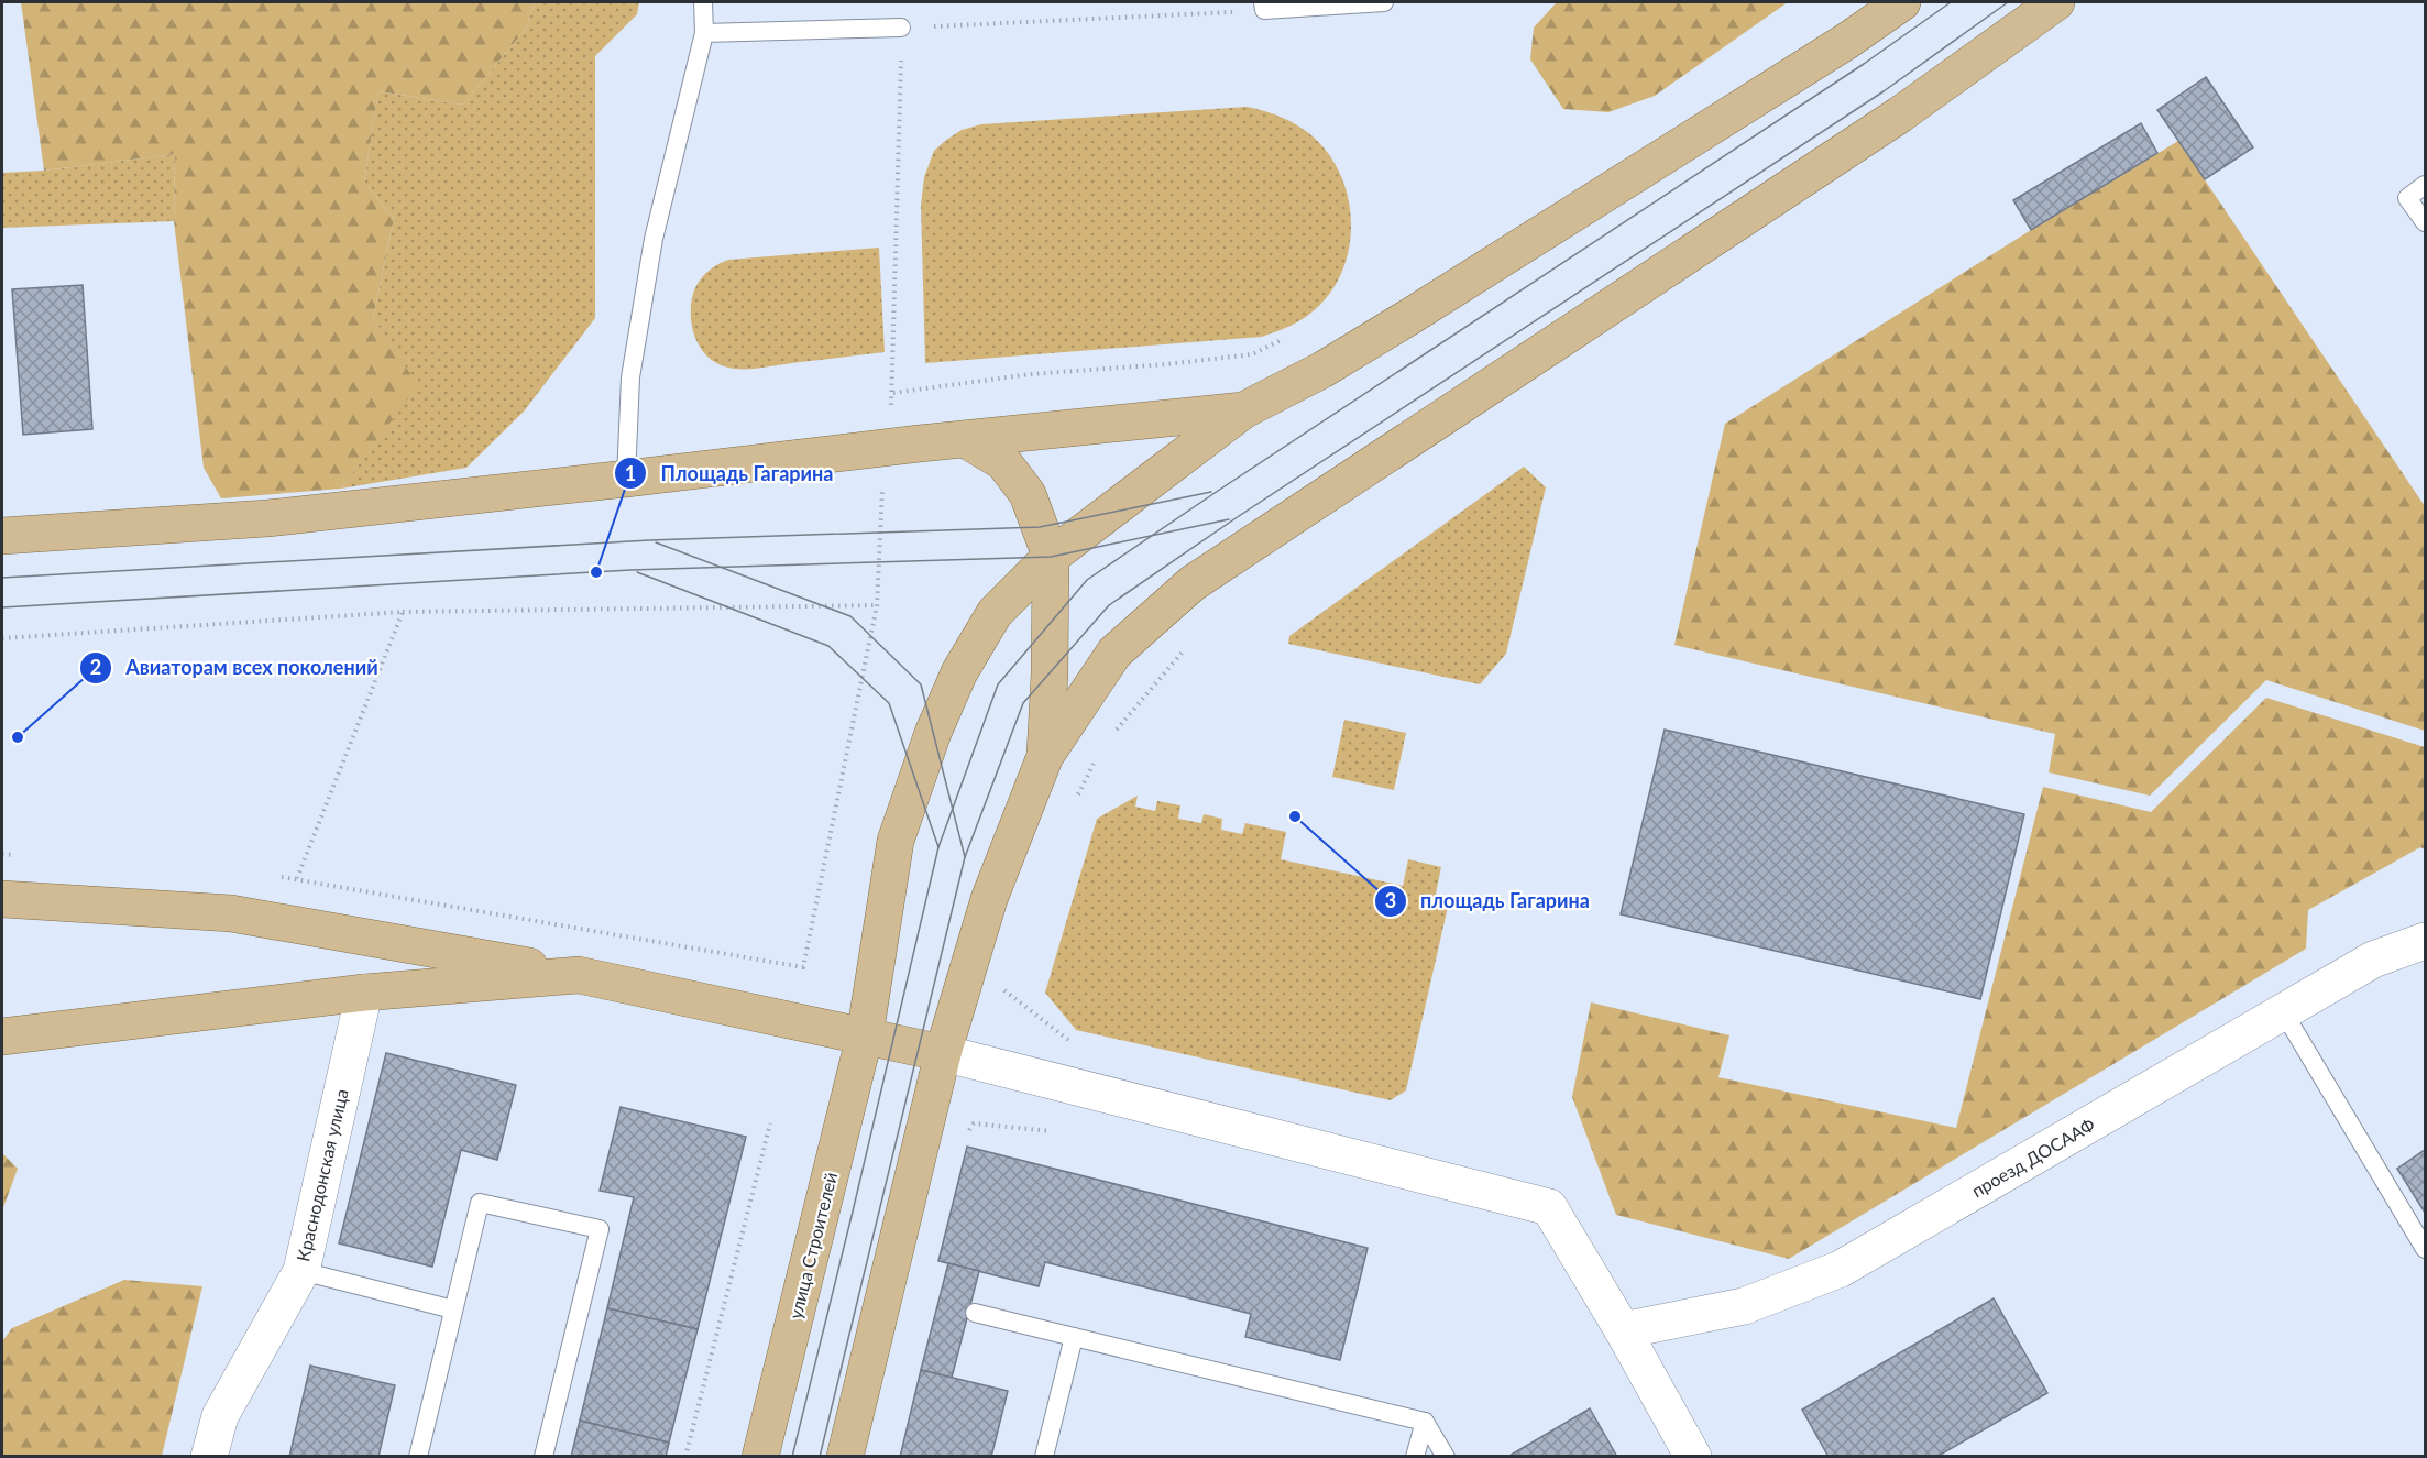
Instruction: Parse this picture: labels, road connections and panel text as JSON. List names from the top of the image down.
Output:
{
  "streets": {
    "main road": ["улица Строителей"],
    "street": ["проезд ДОСААФ", "Краснодонская улица"]
  },
  "places": ["Площадь Гагарина", "Авиаторам всех поколений", "площадь Гагарина"]
}
